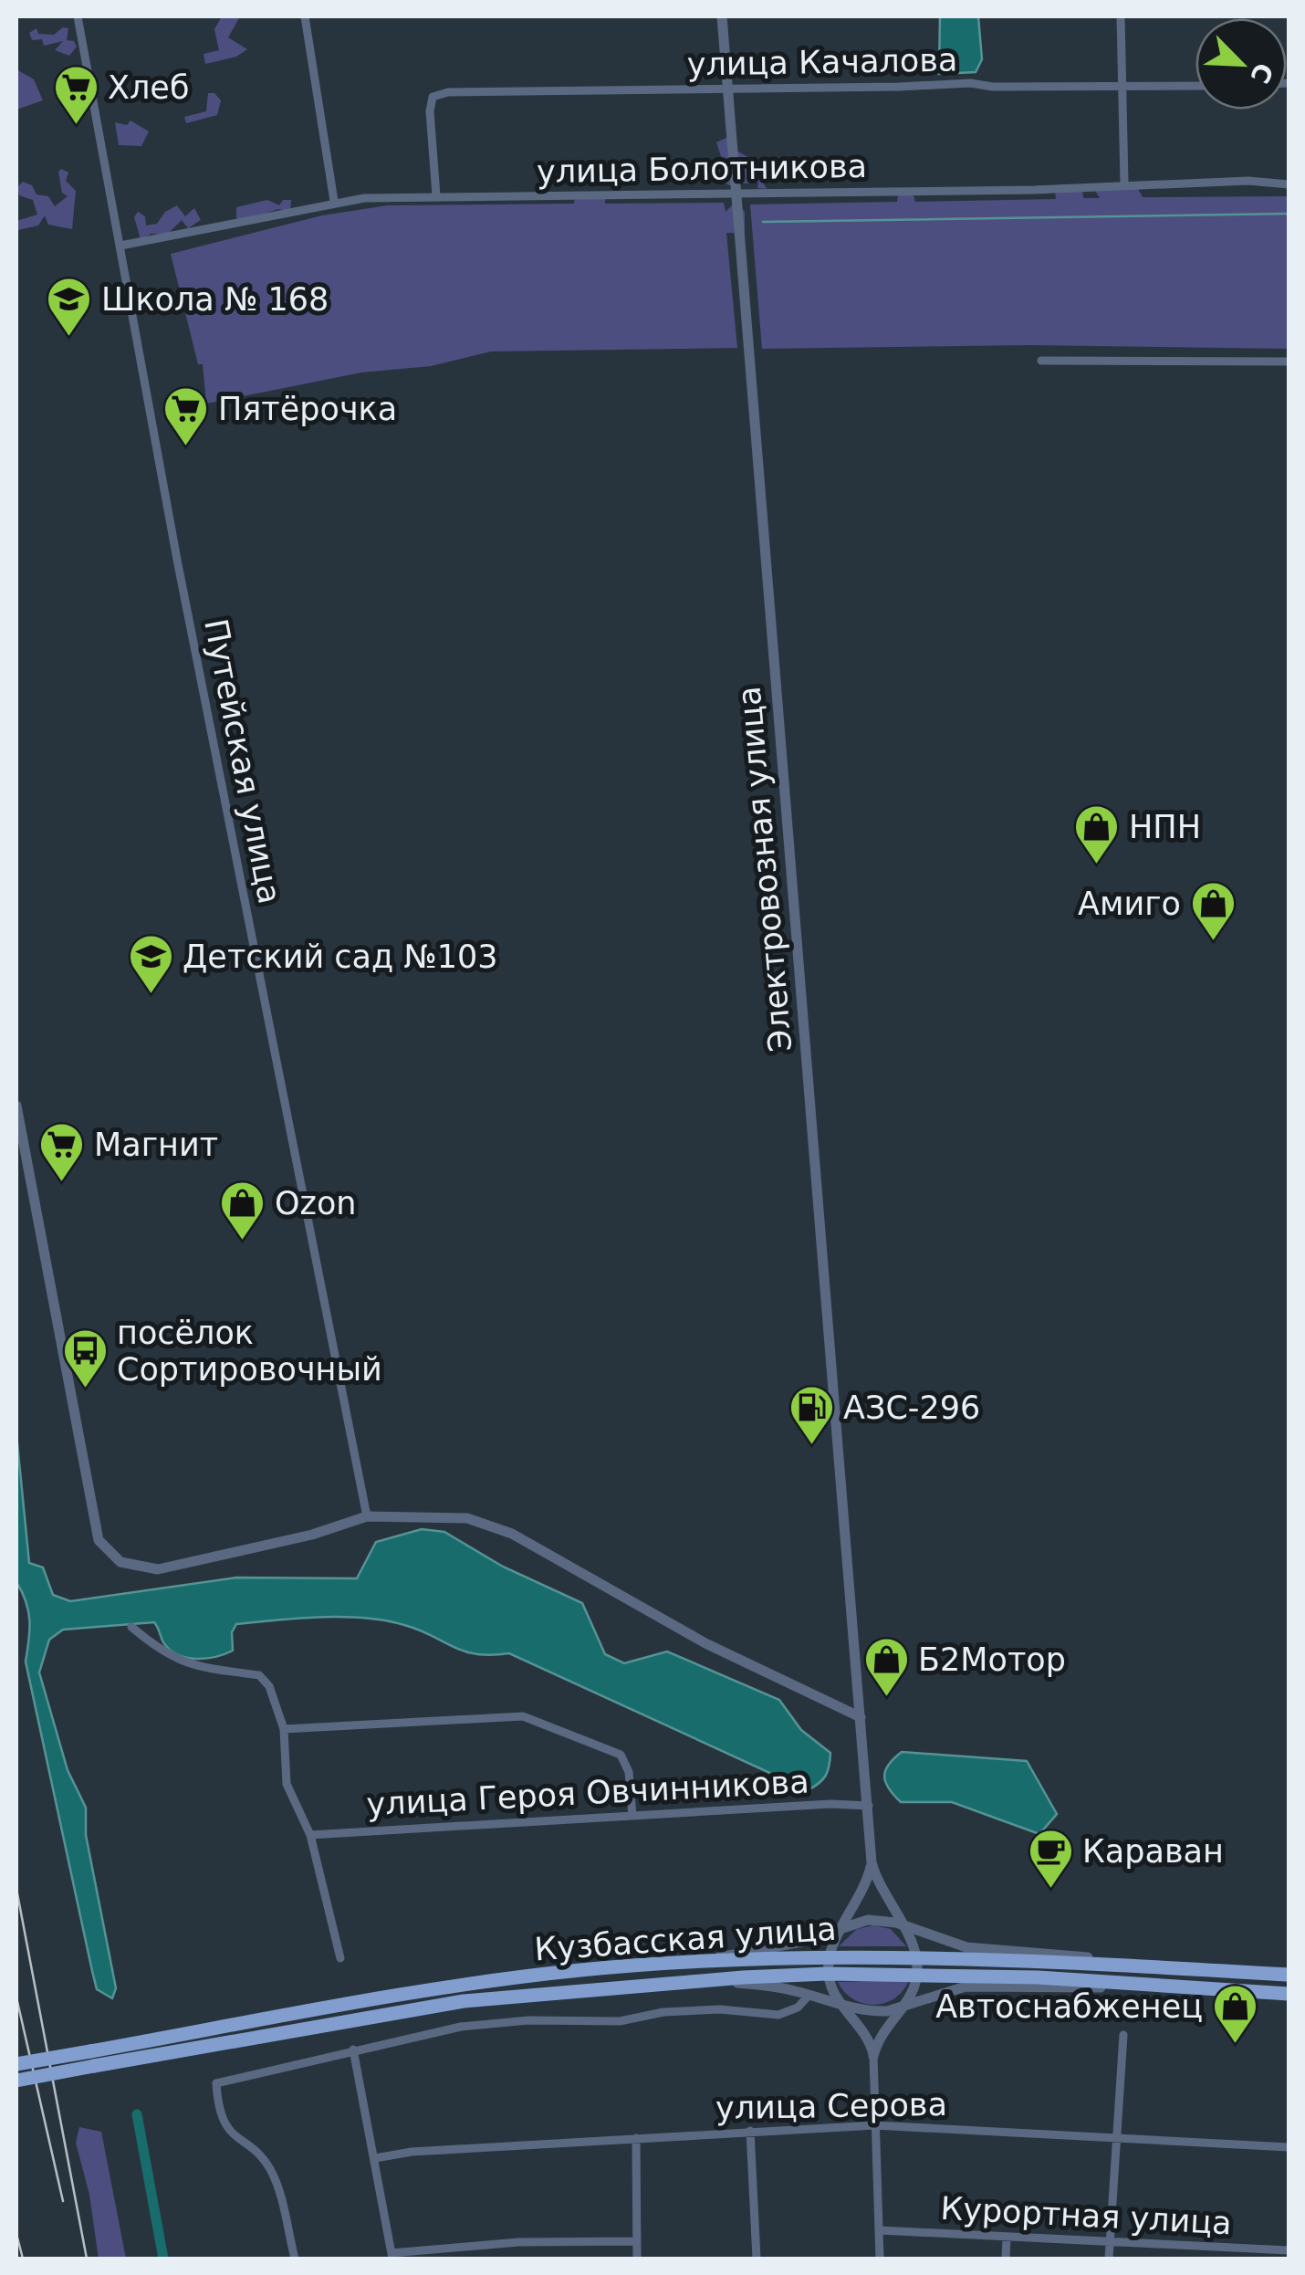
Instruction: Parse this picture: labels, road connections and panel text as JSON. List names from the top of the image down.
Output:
{
  "streets": {
    "main road": ["Кузбасская улица"],
    "street": [
      "улица Качалова",
      "улица Болотникова",
      "Путейская улица",
      "Электровозная улица",
      "улица Героя Овчинникова",
      "улица Серова",
      "Курортная улица"
    ]
  },
  "crossings": [
    ["улица Качалова", "улица Болотникова"],
    ["улица Качалова", "Электровозная улица"],
    ["улица Болотникова", "Путейская улица"],
    ["улица Болотникова", "Электровозная улица"],
    ["Электровозная улица", "улица Героя Овчинникова"]
  ],
  "places": {
    "supermarket": ["Хлеб", "Пятёрочка", "Магнит"],
    "school or university": ["Школа № 168", "Детский сад №103"],
    "shop": [
      "НПН",
      "Амиго",
      "Ozon",
      "Б2Мотор",
      "Автоснабженец"
    ],
    "bus stop": ["посёлок Сортировочный"],
    "fuel station": ["АЗС-296"],
    "cafe": ["Караван"]
  },
  "north": "bottom right"
}
